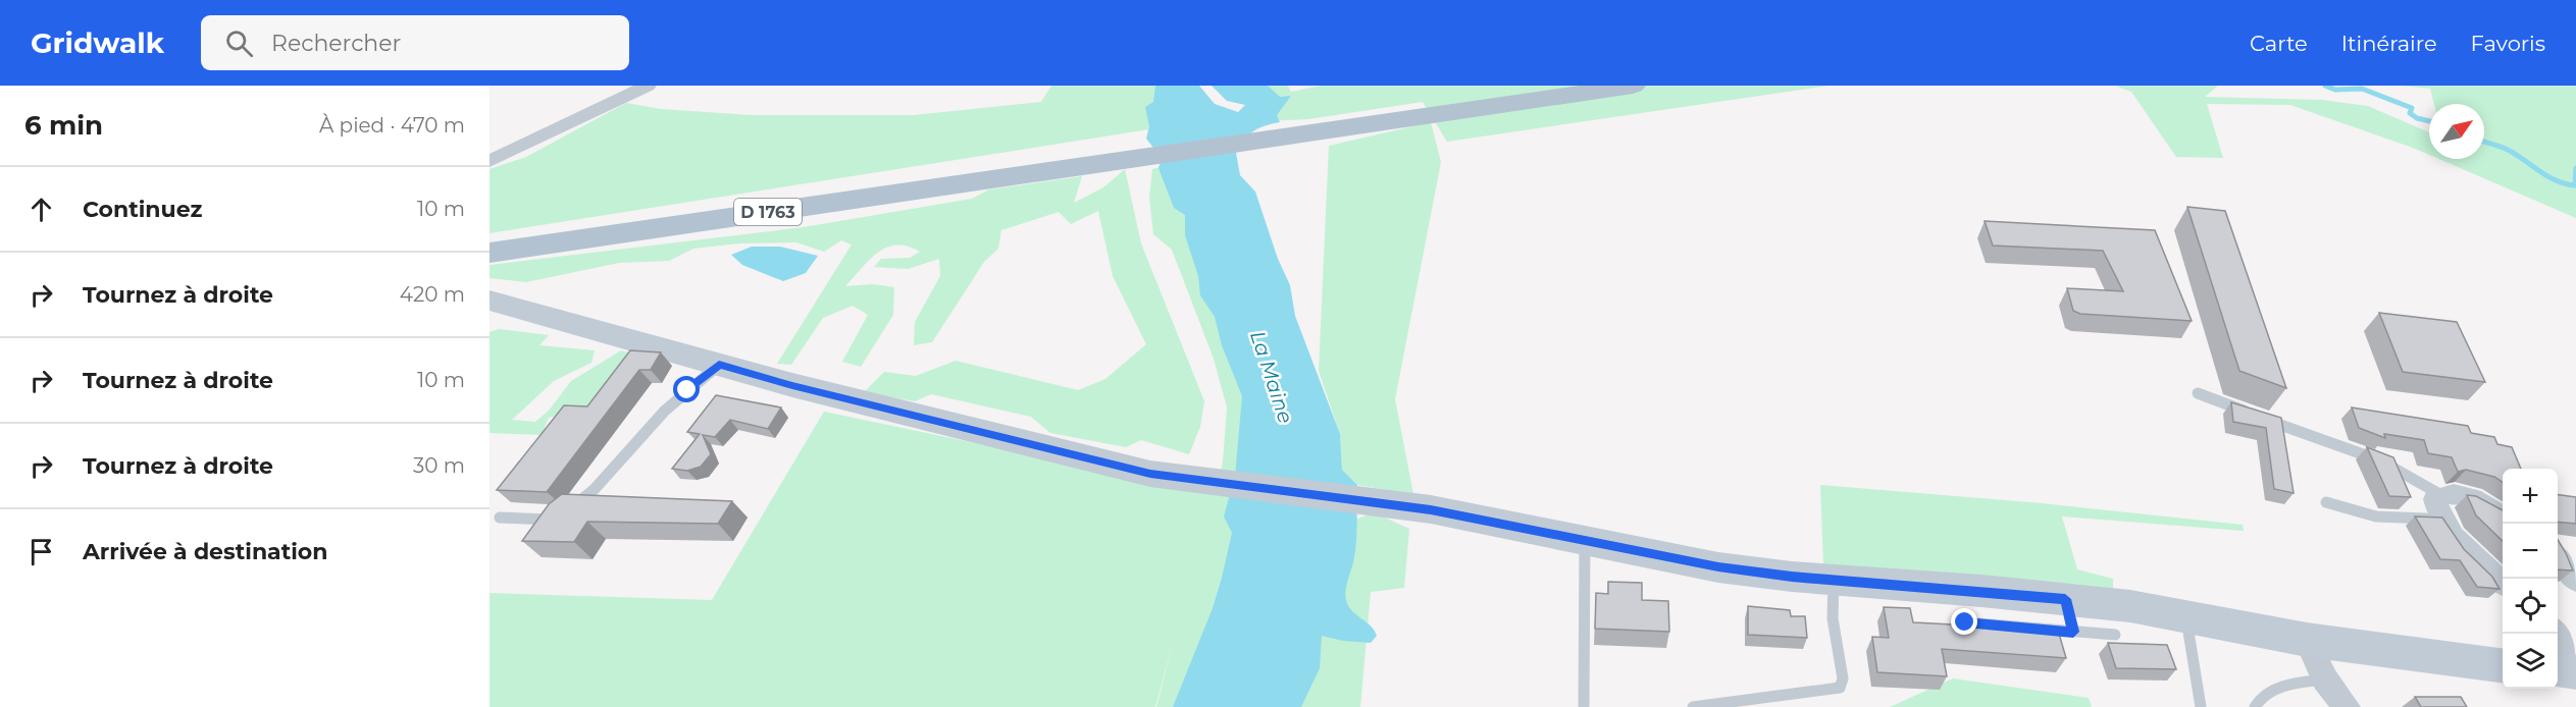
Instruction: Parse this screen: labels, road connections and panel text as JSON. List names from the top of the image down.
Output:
{
  "streets": {
    "main road": ["D 1763"]
  },
  "water": ["La Maine"],
  "north": "top right",
  "page": {
    "header": "Gridwalk",
    "search": "Rechercher",
    "nav": ["Carte", "Itinéraire", "Favoris"],
    "heading": ["6 min", "À pied · 470 m"],
    "list": [
      ["Continuez", "10 m"],
      ["Tournez à droite", "420 m"],
      ["Tournez à droite", "10 m"],
      ["Tournez à droite", "30 m"],
      "Arrivée à destination"
    ],
    "map_buttons": ["+", "−"]
  }
}
